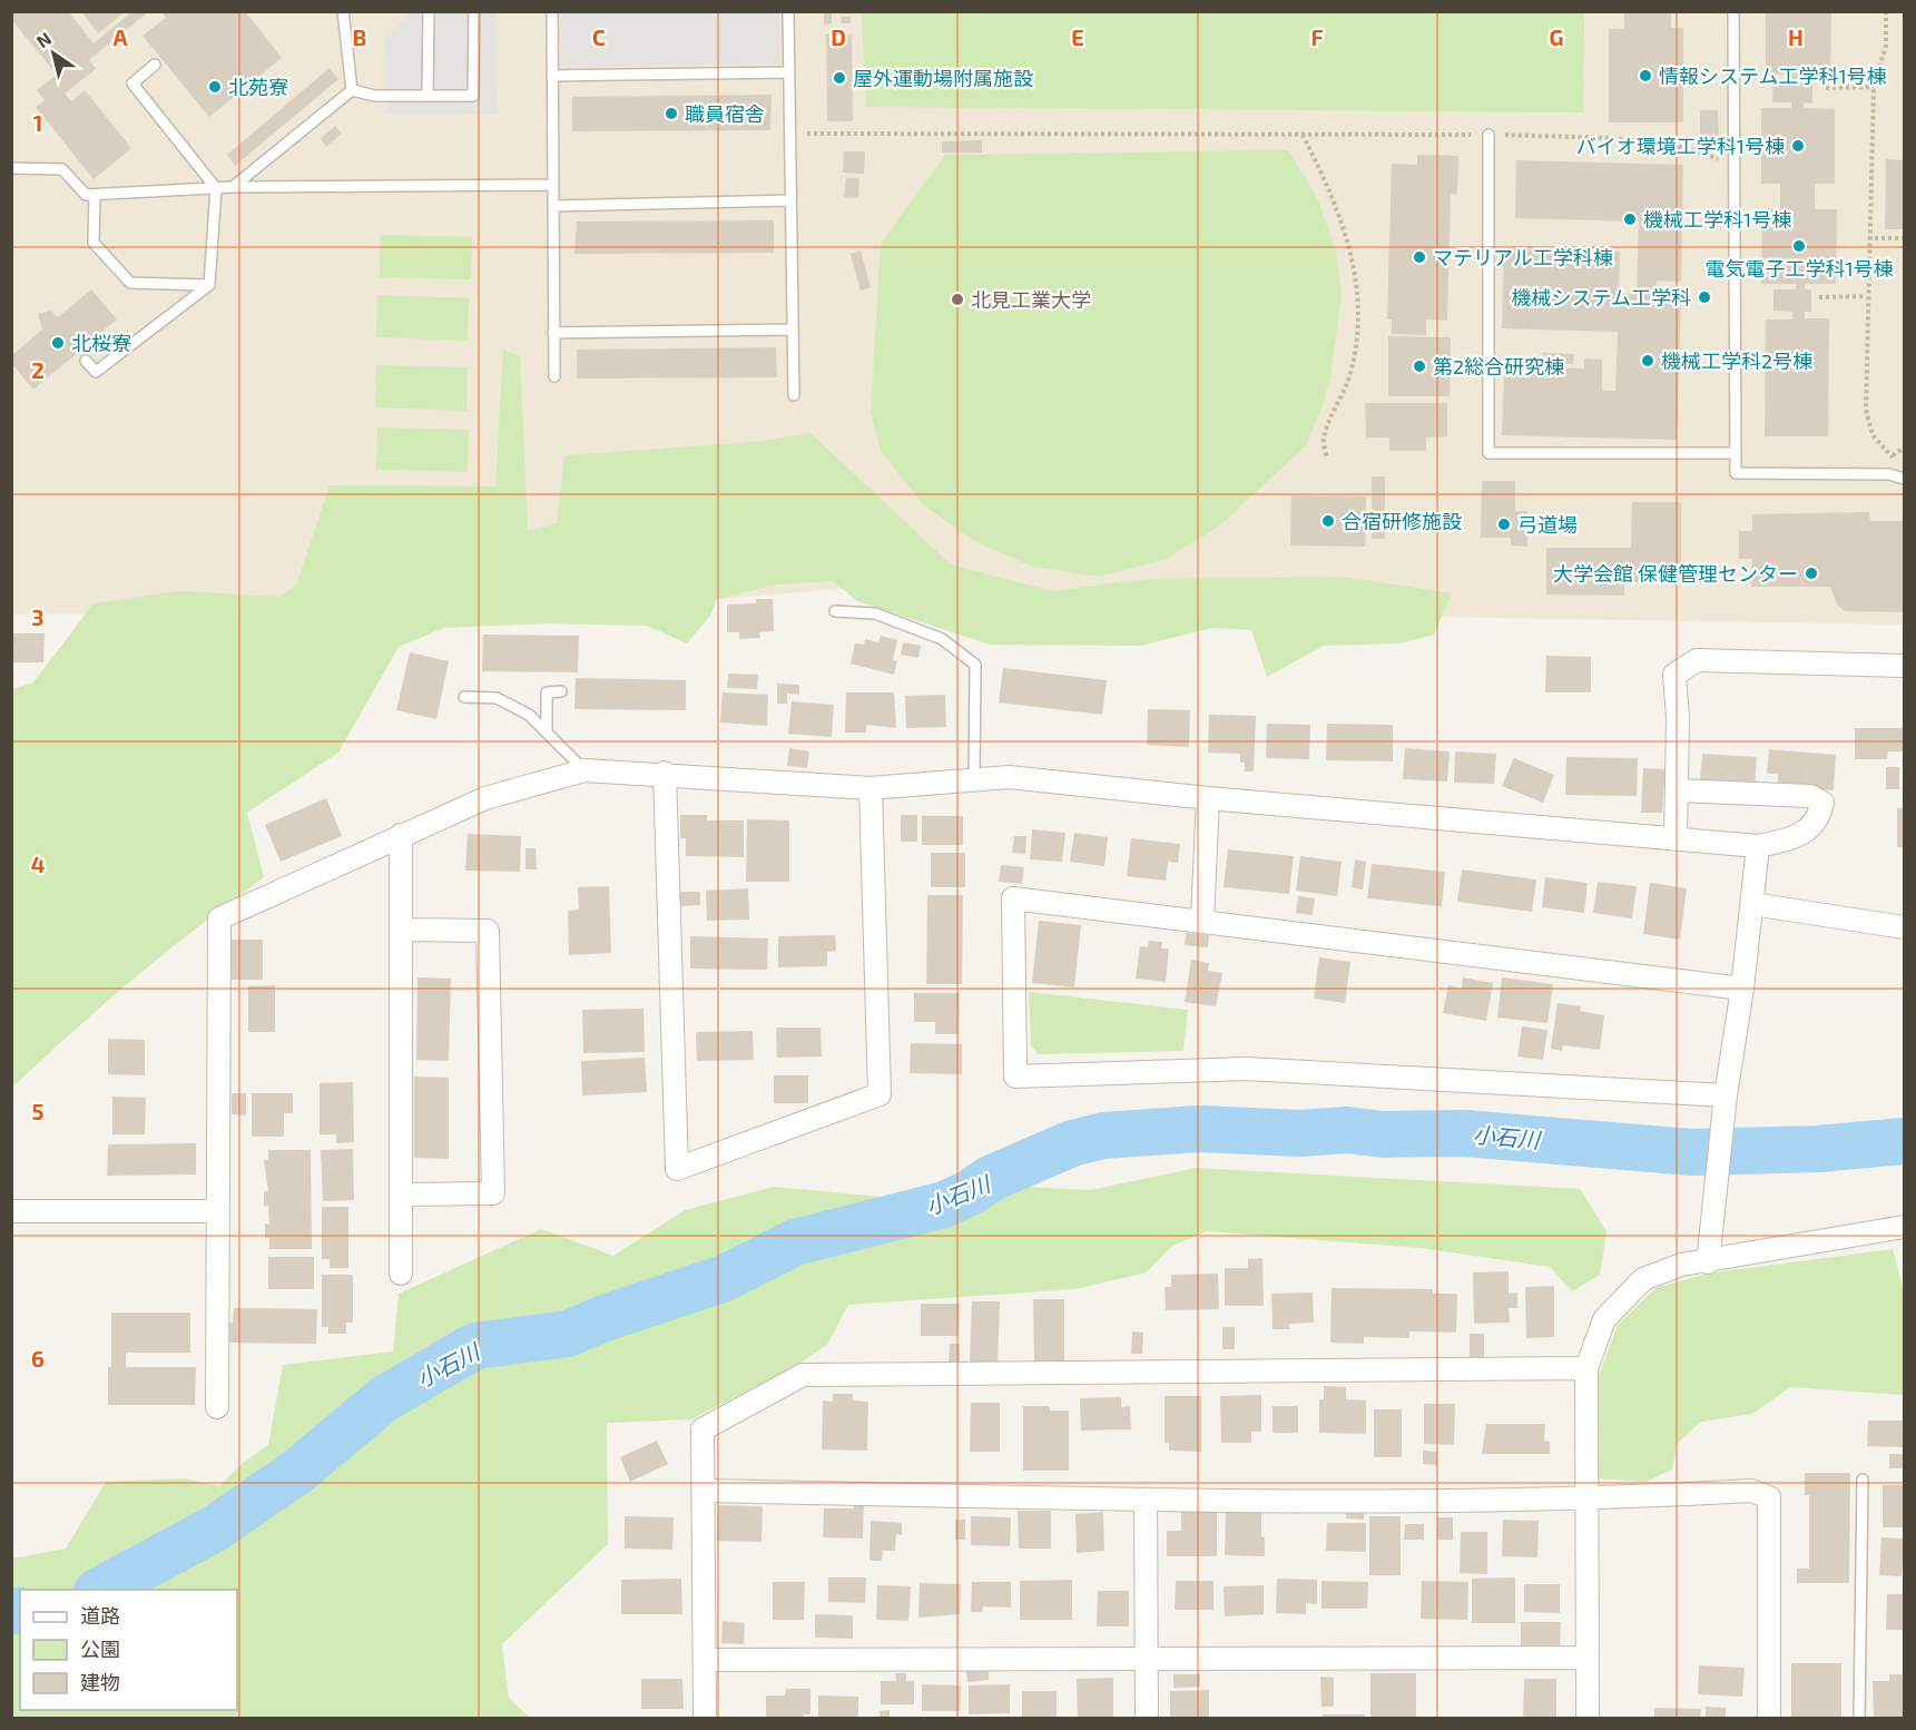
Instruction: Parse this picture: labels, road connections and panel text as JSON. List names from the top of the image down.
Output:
{
  "water": ["小石川"],
  "places": [
    "情報システム工学科1号棟",
    "屋外運動場附属施設",
    "北苑寮",
    "職員宿舎",
    "バイオ環境工学科1号棟",
    "機械工学科1号棟",
    "電気電子工学科1号棟",
    "マテリアル工学科棟",
    "機械システム工学科",
    "北見工業大学",
    "北桜寮",
    "機械工学科2号棟",
    "第2総合研究棟",
    "合宿研修施設",
    "弓道場",
    "大学会館 保健管理センター"
  ],
  "legend": ["道路", "公園", "建物"],
  "north": "top left",
  "grid": {
    "columns": [
      "A",
      "B",
      "C",
      "D",
      "E",
      "F",
      "G",
      "H"
    ],
    "rows": [
      "1",
      "2",
      "3",
      "4",
      "5",
      "6"
    ]
  }
}
